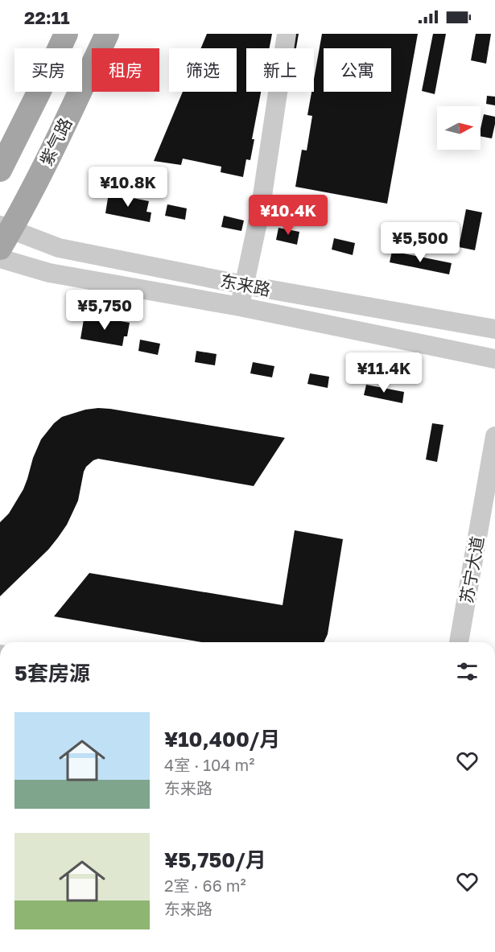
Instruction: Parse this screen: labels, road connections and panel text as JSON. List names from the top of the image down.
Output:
{
  "streets": {
    "main road": ["紫气路"],
    "street": ["东来路", "苏宁大道"]
  },
  "crossings": [
    ["紫气路", "东来路"]
  ],
  "north": "right",
  "page": {
    "status": "22:11",
    "chip": [
      "买房",
      "租房",
      "筛选",
      "新上",
      "公寓"
    ],
    "price": [
      "¥10.8K",
      "¥10.4K",
      "¥5,500",
      "¥5,750",
      "¥11.4K"
    ],
    "heading": "5套房源",
    "list": [
      {
        "name": "¥10,400/月",
        "note": "4室 · 104 m² · 东来路"
      },
      {
        "name": "¥5,750/月",
        "note": "2室 · 66 m² · 东来路"
      }
    ]
  }
}
